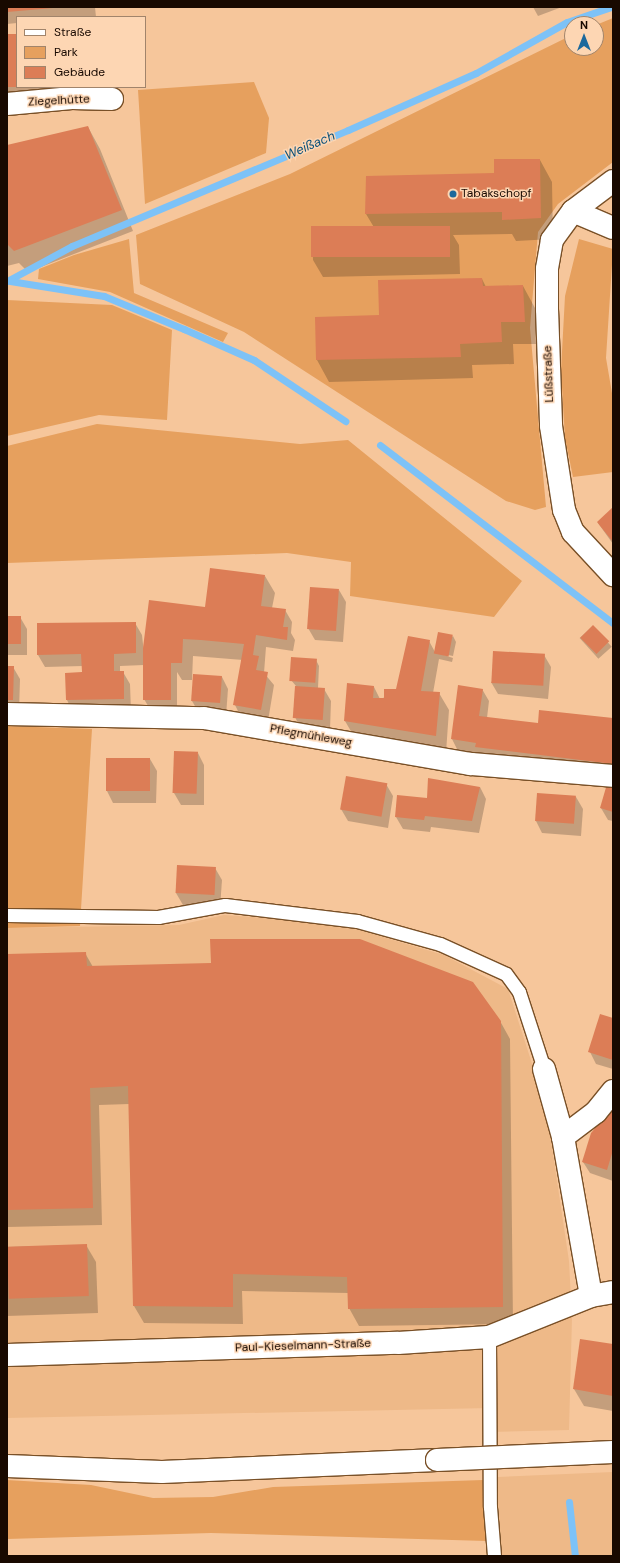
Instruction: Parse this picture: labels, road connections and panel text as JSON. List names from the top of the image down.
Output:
{
  "streets": {
    "street": [
      "Ziegelhütte",
      "Lüßstraße",
      "Pflegmühleweg",
      "Paul-Kieselmann-Straße"
    ]
  },
  "water": ["Weißach"],
  "places": ["Tabakschopf"],
  "legend": ["Straße", "Park", "Gebäude"],
  "north": "top"
}
